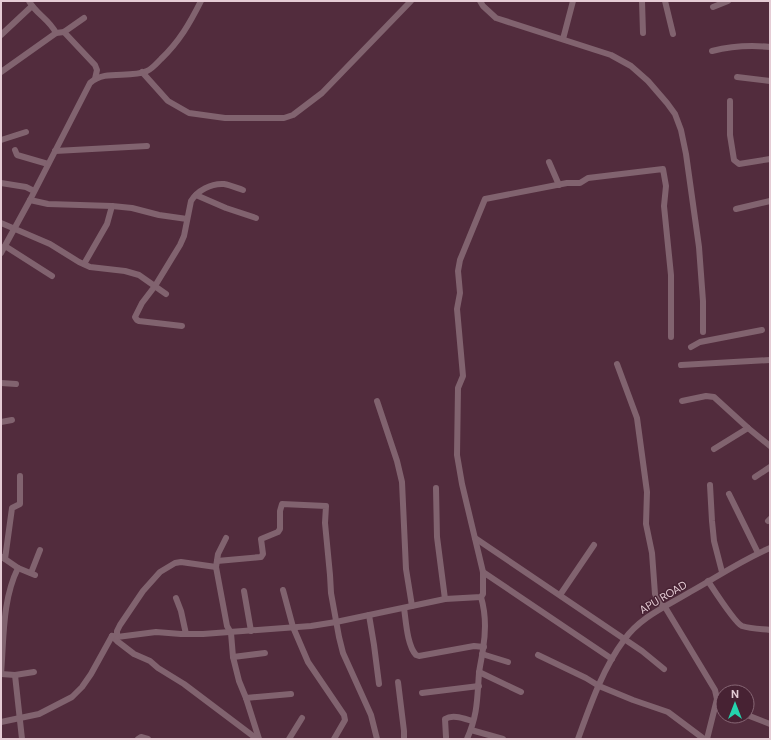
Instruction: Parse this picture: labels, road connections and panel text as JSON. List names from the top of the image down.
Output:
{
  "streets": {
    "street": ["APU ROAD"]
  },
  "north": "top"
}
